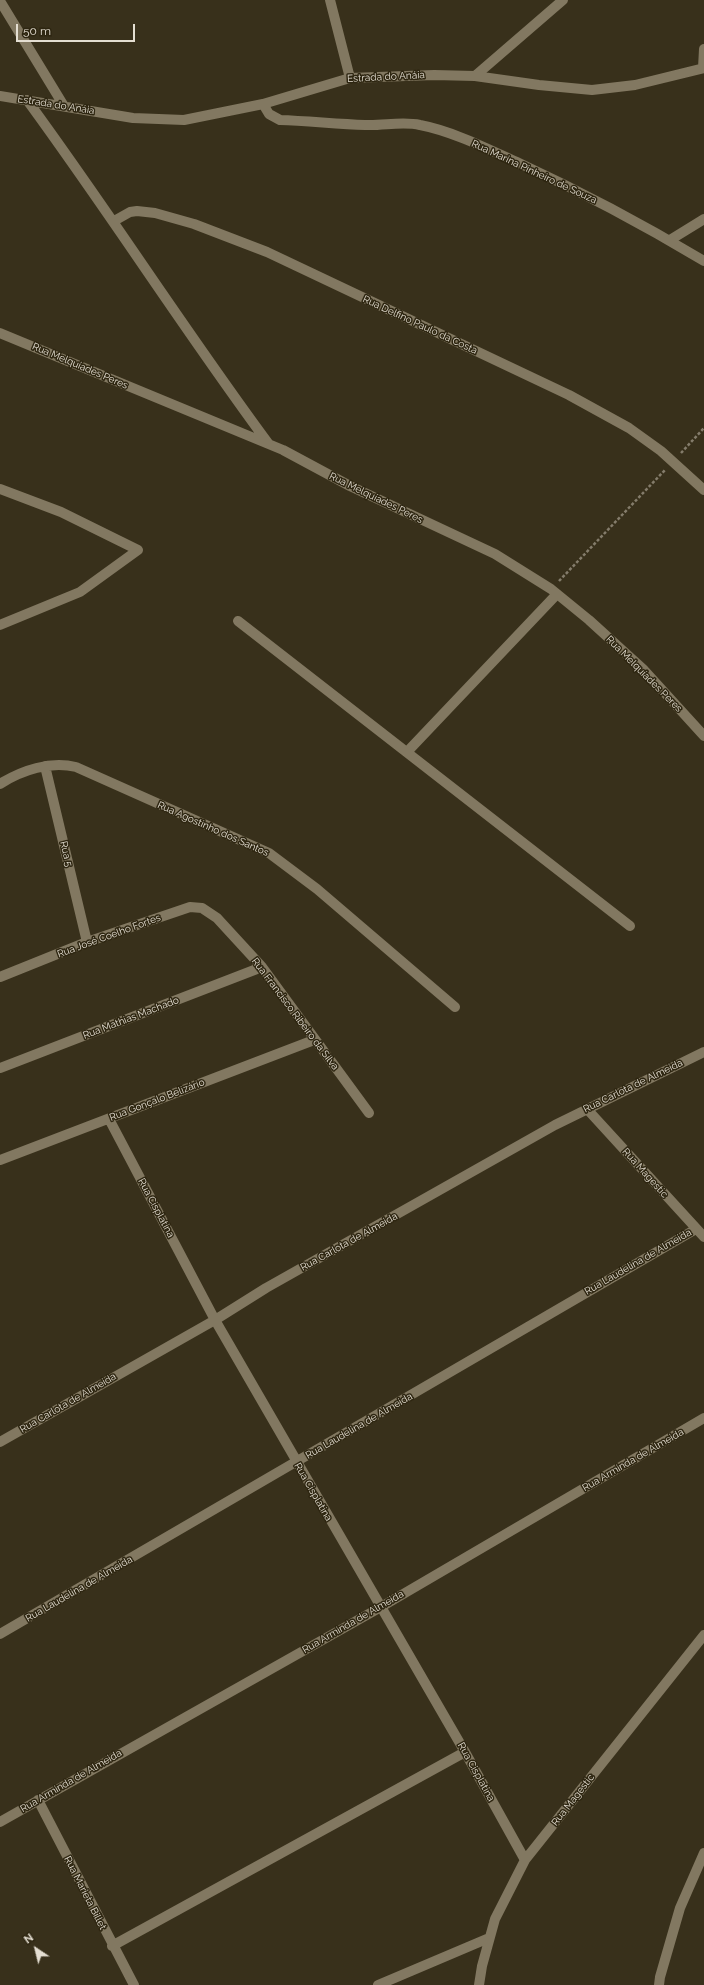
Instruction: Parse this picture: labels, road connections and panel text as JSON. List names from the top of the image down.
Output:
{
  "streets": {
    "street": [
      "Estrada do Anáia",
      "Rua Marina Pinheiro de Souza",
      "Rua Delfino Paulo da Costa",
      "Rua Melquíades Peres",
      "Rua Agostinho dos Santos",
      "Rua 5",
      "Rua José Coelho Fortes",
      "Rua Francisco Ribeiro da Silva",
      "Rua Mathias Machado",
      "Rua Carlota de Almeida",
      "Rua Gonçalo Belizário",
      "Rua Magestic",
      "Rua Cisplatina",
      "Rua Laudelina de Almeida",
      "Rua Arminda de Almeida",
      "Rua Marieta Billet"
    ]
  },
  "crossings": [
    ["Estrada do Anáia", "Rua Marina Pinheiro de Souza"],
    ["Rua Agostinho dos Santos", "Rua 5"],
    ["Rua 5", "Rua José Coelho Fortes"],
    ["Rua José Coelho Fortes", "Rua Francisco Ribeiro da Silva"],
    ["Rua Francisco Ribeiro da Silva", "Rua Mathias Machado"],
    ["Rua Francisco Ribeiro da Silva", "Rua Gonçalo Belizário"],
    ["Rua Carlota de Almeida", "Rua Magestic"],
    ["Rua Carlota de Almeida", "Rua Cisplatina"],
    ["Rua Gonçalo Belizário", "Rua Cisplatina"],
    ["Rua Magestic", "Rua Cisplatina"],
    ["Rua Magestic", "Rua Laudelina de Almeida"],
    ["Rua Cisplatina", "Rua Laudelina de Almeida"],
    ["Rua Cisplatina", "Rua Arminda de Almeida"],
    ["Rua Arminda de Almeida", "Rua Marieta Billet"]
  ],
  "scale_bar": "50 m",
  "north": "top left"
}
